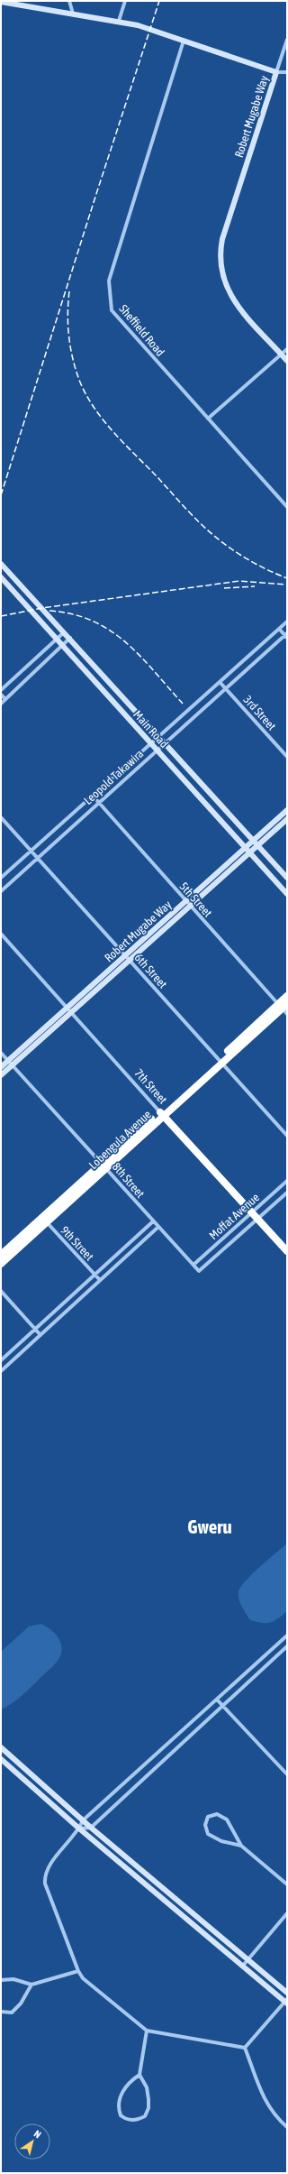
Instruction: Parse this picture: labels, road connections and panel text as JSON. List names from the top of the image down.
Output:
{
  "streets": {
    "highway": ["7th Street", "Lobengula Avenue"],
    "main road": ["Robert Mugabe Way", "Main Road"],
    "street": [
      "Sheffield Road",
      "3rd Street",
      "Leopold Takawira",
      "5th Street",
      "6th Street",
      "8th Street",
      "Moffat Avenue",
      "9th Street"
    ]
  },
  "crossings": [
    ["Robert Mugabe Way", "Sheffield Road"],
    ["Robert Mugabe Way", "Main Road"],
    ["Robert Mugabe Way", "5th Street"],
    ["Robert Mugabe Way", "6th Street"],
    ["Robert Mugabe Way", "7th Street"],
    ["Robert Mugabe Way", "8th Street"],
    ["3rd Street", "Leopold Takawira"],
    ["Main Road", "Leopold Takawira"],
    ["Leopold Takawira", "5th Street"],
    ["Leopold Takawira", "6th Street"],
    ["5th Street", "Lobengula Avenue"],
    ["6th Street", "Lobengula Avenue"],
    ["7th Street", "Lobengula Avenue"],
    ["7th Street", "Moffat Avenue"],
    ["Lobengula Avenue", "8th Street"],
    ["Lobengula Avenue", "9th Street"],
    ["8th Street", "Moffat Avenue"]
  ],
  "districts": ["Gweru"],
  "north": "top right"
}
